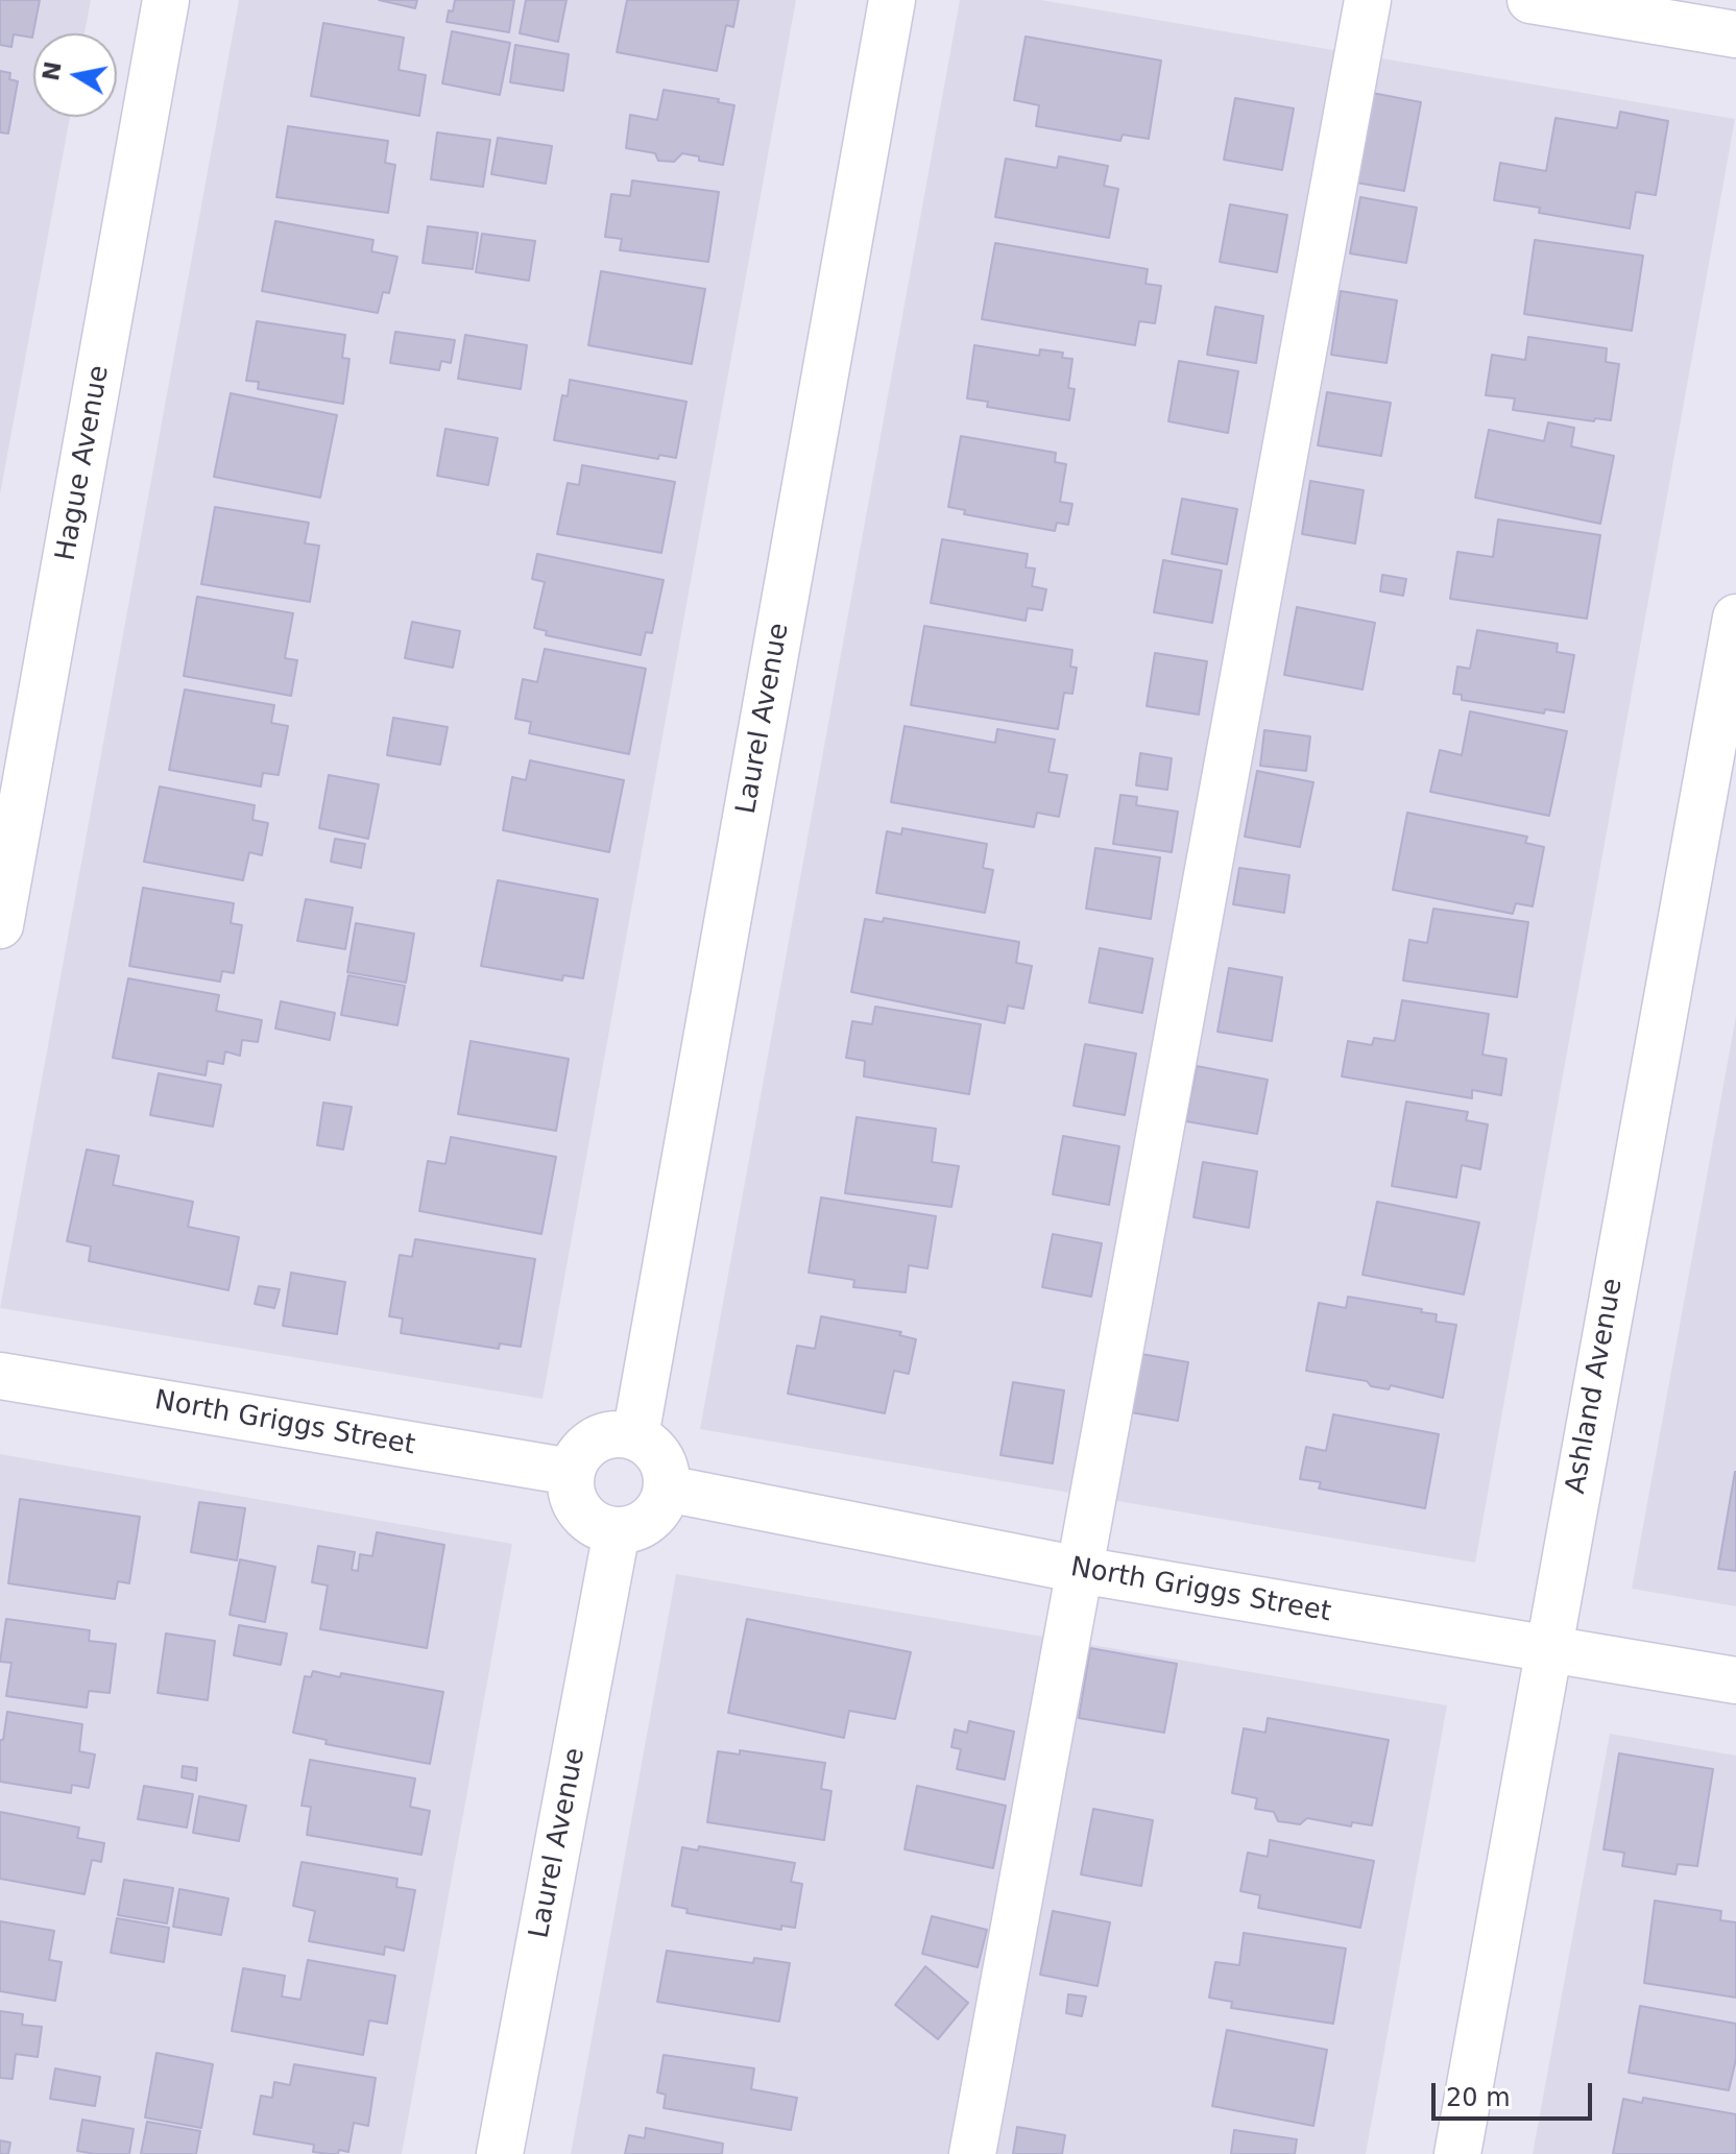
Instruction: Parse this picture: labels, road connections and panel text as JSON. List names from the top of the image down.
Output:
{
  "streets": {
    "street": [
      "Hague Avenue",
      "Laurel Avenue",
      "Ashland Avenue",
      "North Griggs Street"
    ]
  },
  "crossings": [
    ["Laurel Avenue", "North Griggs Street"],
    ["Ashland Avenue", "North Griggs Street"]
  ],
  "scale_bar": "20 m",
  "north": "left"
}
